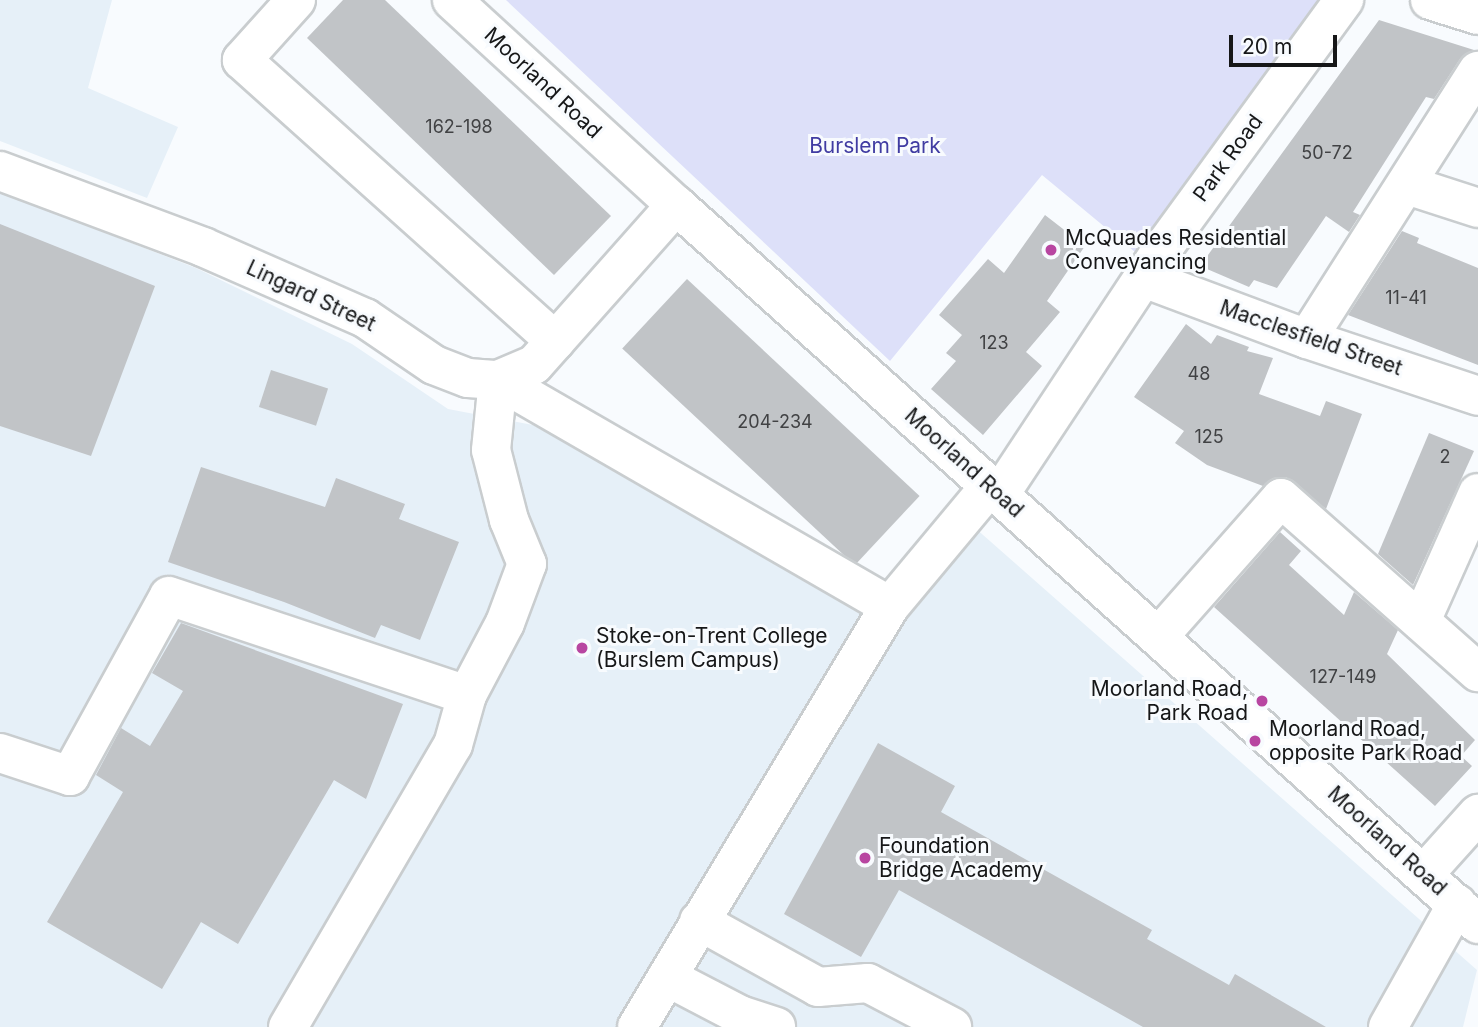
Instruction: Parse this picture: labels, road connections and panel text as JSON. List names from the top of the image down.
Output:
{
  "streets": {
    "street": [
      "Moorland Road",
      "Park Road",
      "Lingard Street",
      "Macclesfield Street"
    ]
  },
  "crossings": [
    ["Moorland Road", "Park Road"],
    ["Moorland Road", "Lingard Street"],
    ["Park Road", "Macclesfield Street"]
  ],
  "parks": ["Burslem Park"],
  "places": [
    "McQuades Residential Conveyancing",
    "Stoke-on-Trent College (Burslem Campus)",
    "Moorland Road, Park Road",
    "Moorland Road, opposite Park Road",
    "Foundation Bridge Academy"
  ],
  "house_numbers": [
    "162-198",
    "50-72",
    "11-41",
    "123",
    "48",
    "204-234",
    "125",
    "2",
    "127-149"
  ],
  "scale_bar": "20 m"
}
